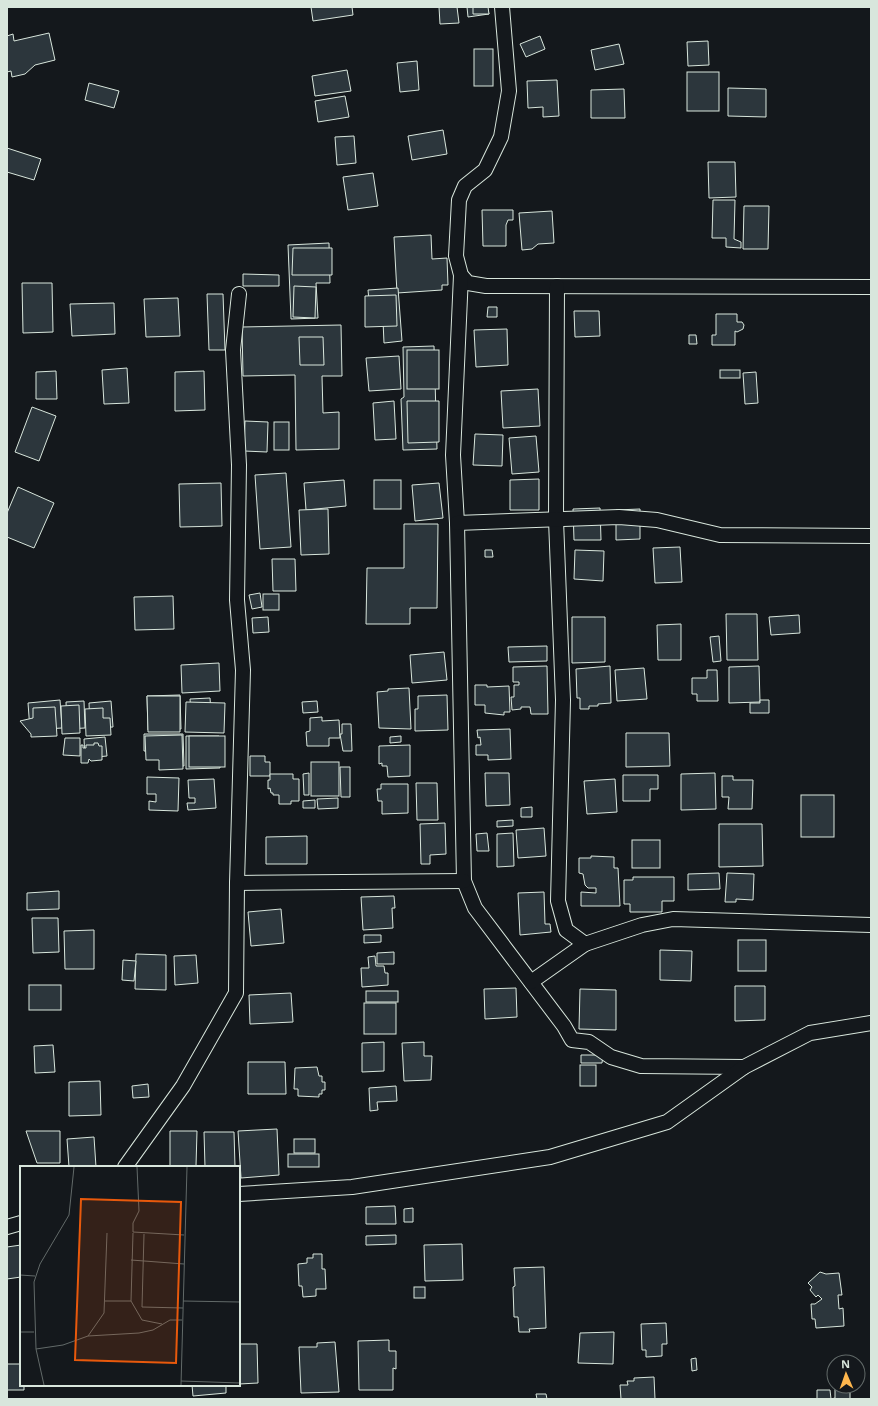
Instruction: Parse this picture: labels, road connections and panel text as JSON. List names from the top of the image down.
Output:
{
  "north": "top"
}
